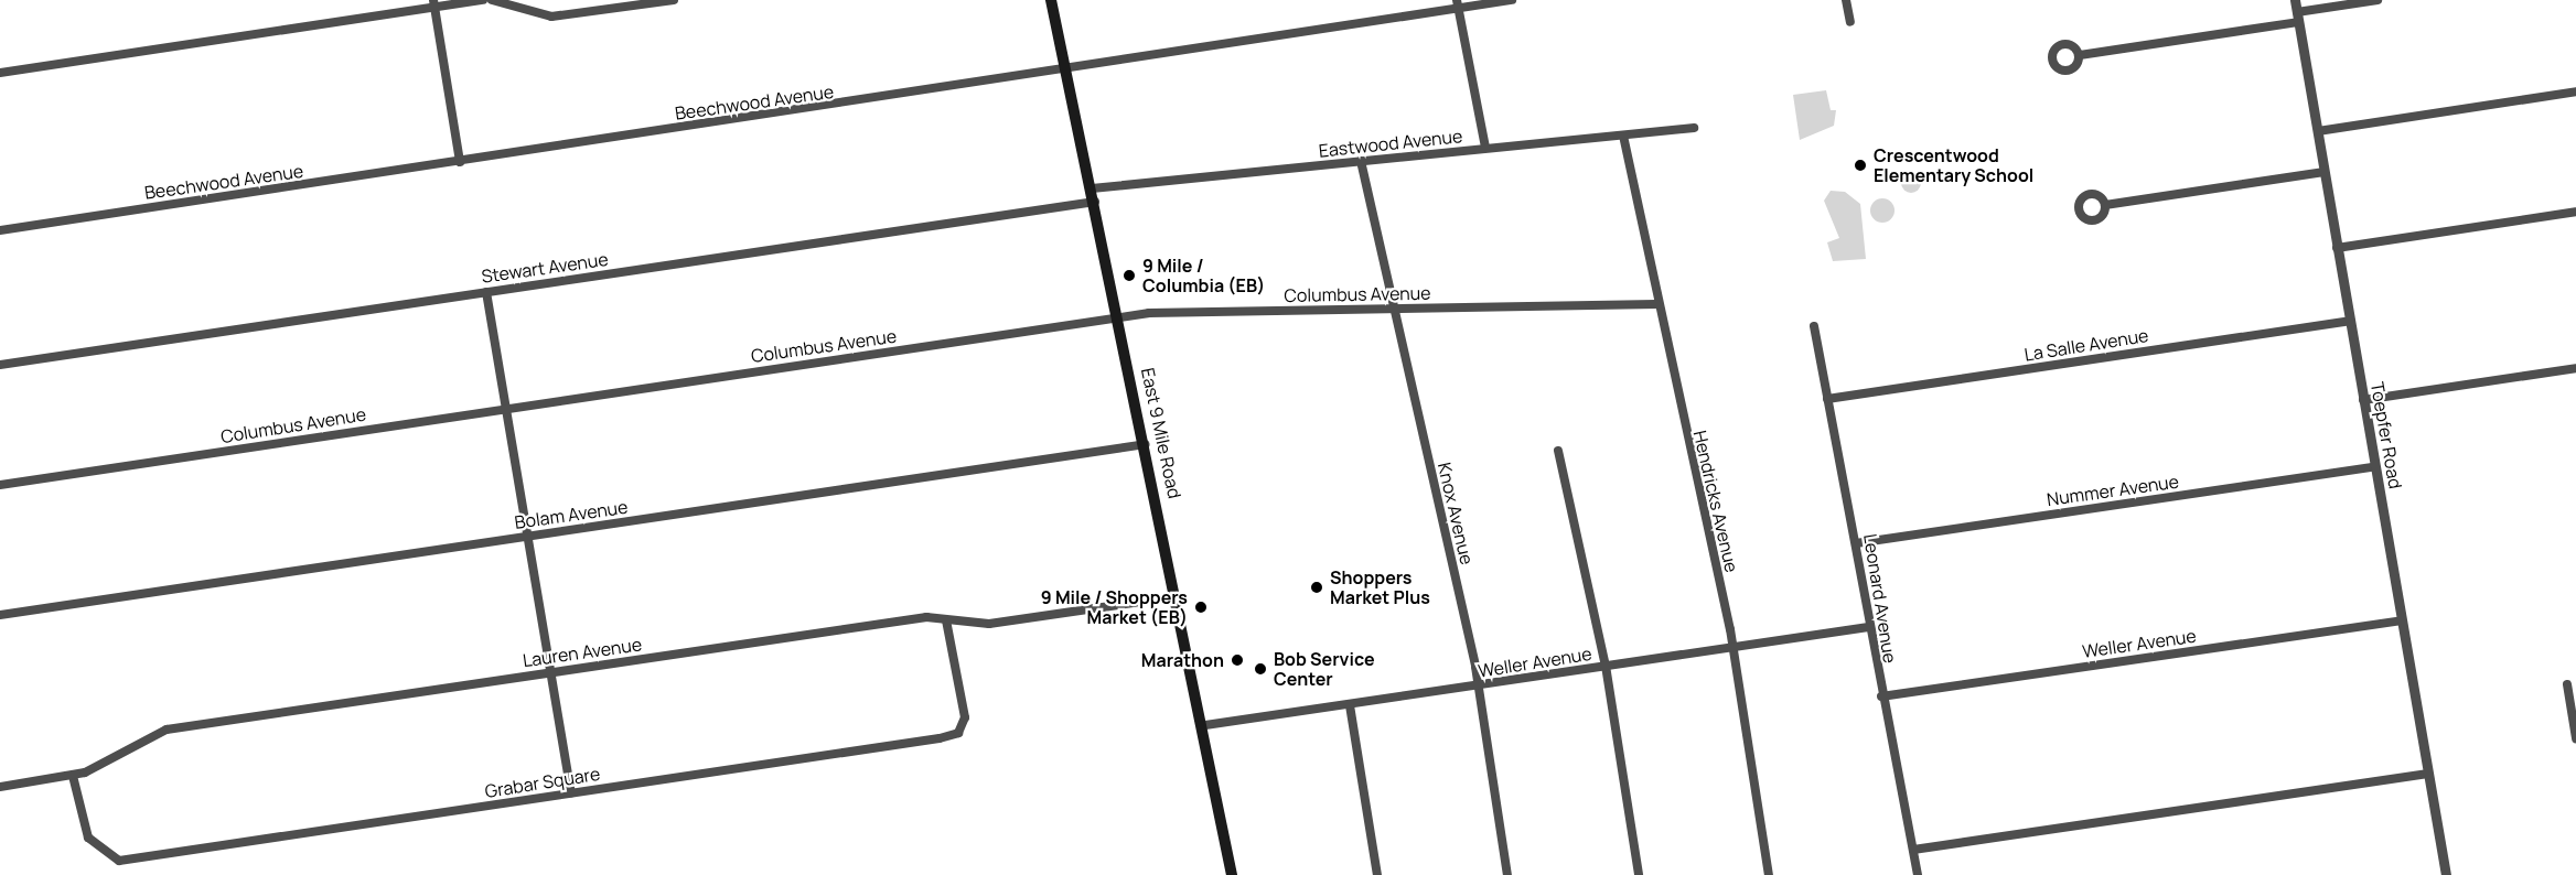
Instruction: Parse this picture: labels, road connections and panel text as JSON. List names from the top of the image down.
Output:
{
  "streets": {
    "main road": ["East 9 Mile Road"],
    "street": [
      "Beechwood Avenue",
      "Eastwood Avenue",
      "Stewart Avenue",
      "Columbus Avenue",
      "La Salle Avenue",
      "Toepfer Road",
      "Nummer Avenue",
      "Hendricks Avenue",
      "Knox Avenue",
      "Bolam Avenue",
      "Leonard Avenue",
      "Weller Avenue",
      "Lauren Avenue",
      "Grabar Square"
    ]
  },
  "crossings": [
    ["Beechwood Avenue", "East 9 Mile Road"],
    ["Eastwood Avenue", "East 9 Mile Road"],
    ["Eastwood Avenue", "Hendricks Avenue"],
    ["Eastwood Avenue", "Knox Avenue"],
    ["Stewart Avenue", "East 9 Mile Road"],
    ["Columbus Avenue", "East 9 Mile Road"],
    ["Columbus Avenue", "Hendricks Avenue"],
    ["Columbus Avenue", "Knox Avenue"],
    ["La Salle Avenue", "Toepfer Road"],
    ["La Salle Avenue", "Leonard Avenue"],
    ["East 9 Mile Road", "Bolam Avenue"],
    ["East 9 Mile Road", "Weller Avenue"],
    ["East 9 Mile Road", "Lauren Avenue"],
    ["Toepfer Road", "Nummer Avenue"],
    ["Toepfer Road", "Weller Avenue"],
    ["Nummer Avenue", "Leonard Avenue"],
    ["Hendricks Avenue", "Weller Avenue"],
    ["Knox Avenue", "Weller Avenue"],
    ["Leonard Avenue", "Weller Avenue"],
    ["Lauren Avenue", "Grabar Square"]
  ],
  "places": [
    "Crescentwood Elementary School",
    "9 Mile / Columbia (EB)",
    "Shoppers Market Plus",
    "9 Mile / Shoppers Market (EB)",
    "Marathon",
    "Bob Service Center"
  ]
}
